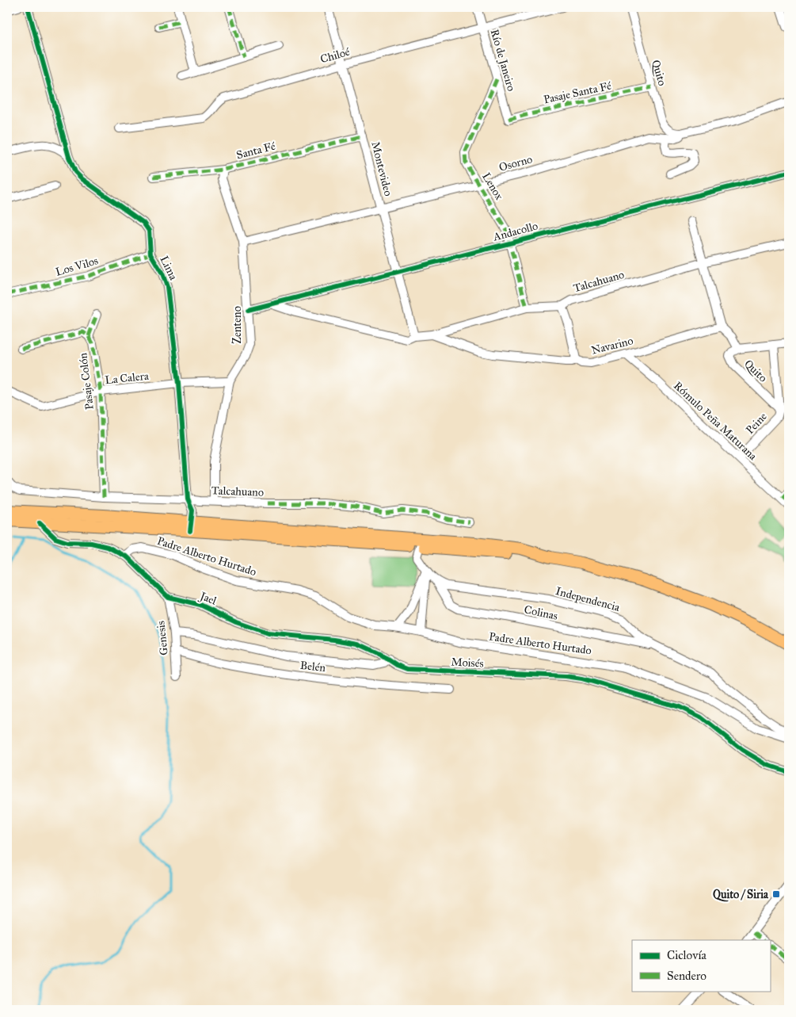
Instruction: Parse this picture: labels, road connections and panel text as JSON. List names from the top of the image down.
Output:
{
  "streets": {
    "street": [
      "Chiloé",
      "Río de Janeiro",
      "Quito",
      "Pasaje Santa Fé",
      "Santa Fé",
      "Osorno",
      "Montevideo",
      "Lenox",
      "Andacollo",
      "Los Vilos",
      "Lima",
      "Talcahuano",
      "Zenteno",
      "Navarino",
      "La Calera",
      "Pasaje Colón",
      "Rómulo Peña Maturana",
      "Peine",
      "Padre Alberto Hurtado",
      "Jael",
      "Independencia",
      "Colinas",
      "Genesis",
      "Moisés",
      "Belén"
    ]
  },
  "crossings": [
    ["Chiloé", "Río de Janeiro"],
    ["Chiloé", "Montevideo"],
    ["Río de Janeiro", "Pasaje Santa Fé"],
    ["Río de Janeiro", "Lenox"],
    ["Quito", "Pasaje Santa Fé"],
    ["Quito", "Osorno"],
    ["Quito", "Peine"],
    ["Santa Fé", "Montevideo"],
    ["Santa Fé", "Zenteno"],
    ["Osorno", "Montevideo"],
    ["Osorno", "Lenox"],
    ["Osorno", "Zenteno"],
    ["Montevideo", "Andacollo"],
    ["Montevideo", "Talcahuano"],
    ["Lenox", "Andacollo"],
    ["Lenox", "Talcahuano"],
    ["Andacollo", "Zenteno"],
    ["Los Vilos", "Lima"],
    ["Lima", "Talcahuano"],
    ["Lima", "La Calera"],
    ["Talcahuano", "Zenteno"],
    ["Talcahuano", "Navarino"],
    ["Talcahuano", "Pasaje Colón"],
    ["Zenteno", "La Calera"],
    ["Navarino", "Rómulo Peña Maturana"],
    ["La Calera", "Pasaje Colón"],
    ["Rómulo Peña Maturana", "Peine"],
    ["Jael", "Genesis"],
    ["Jael", "Moisés"],
    ["Independencia", "Colinas"],
    ["Genesis", "Belén"]
  ],
  "places": {
    "transit": ["Quito / Siria"]
  },
  "legend": ["Ciclovía", "Sendero"]
}
